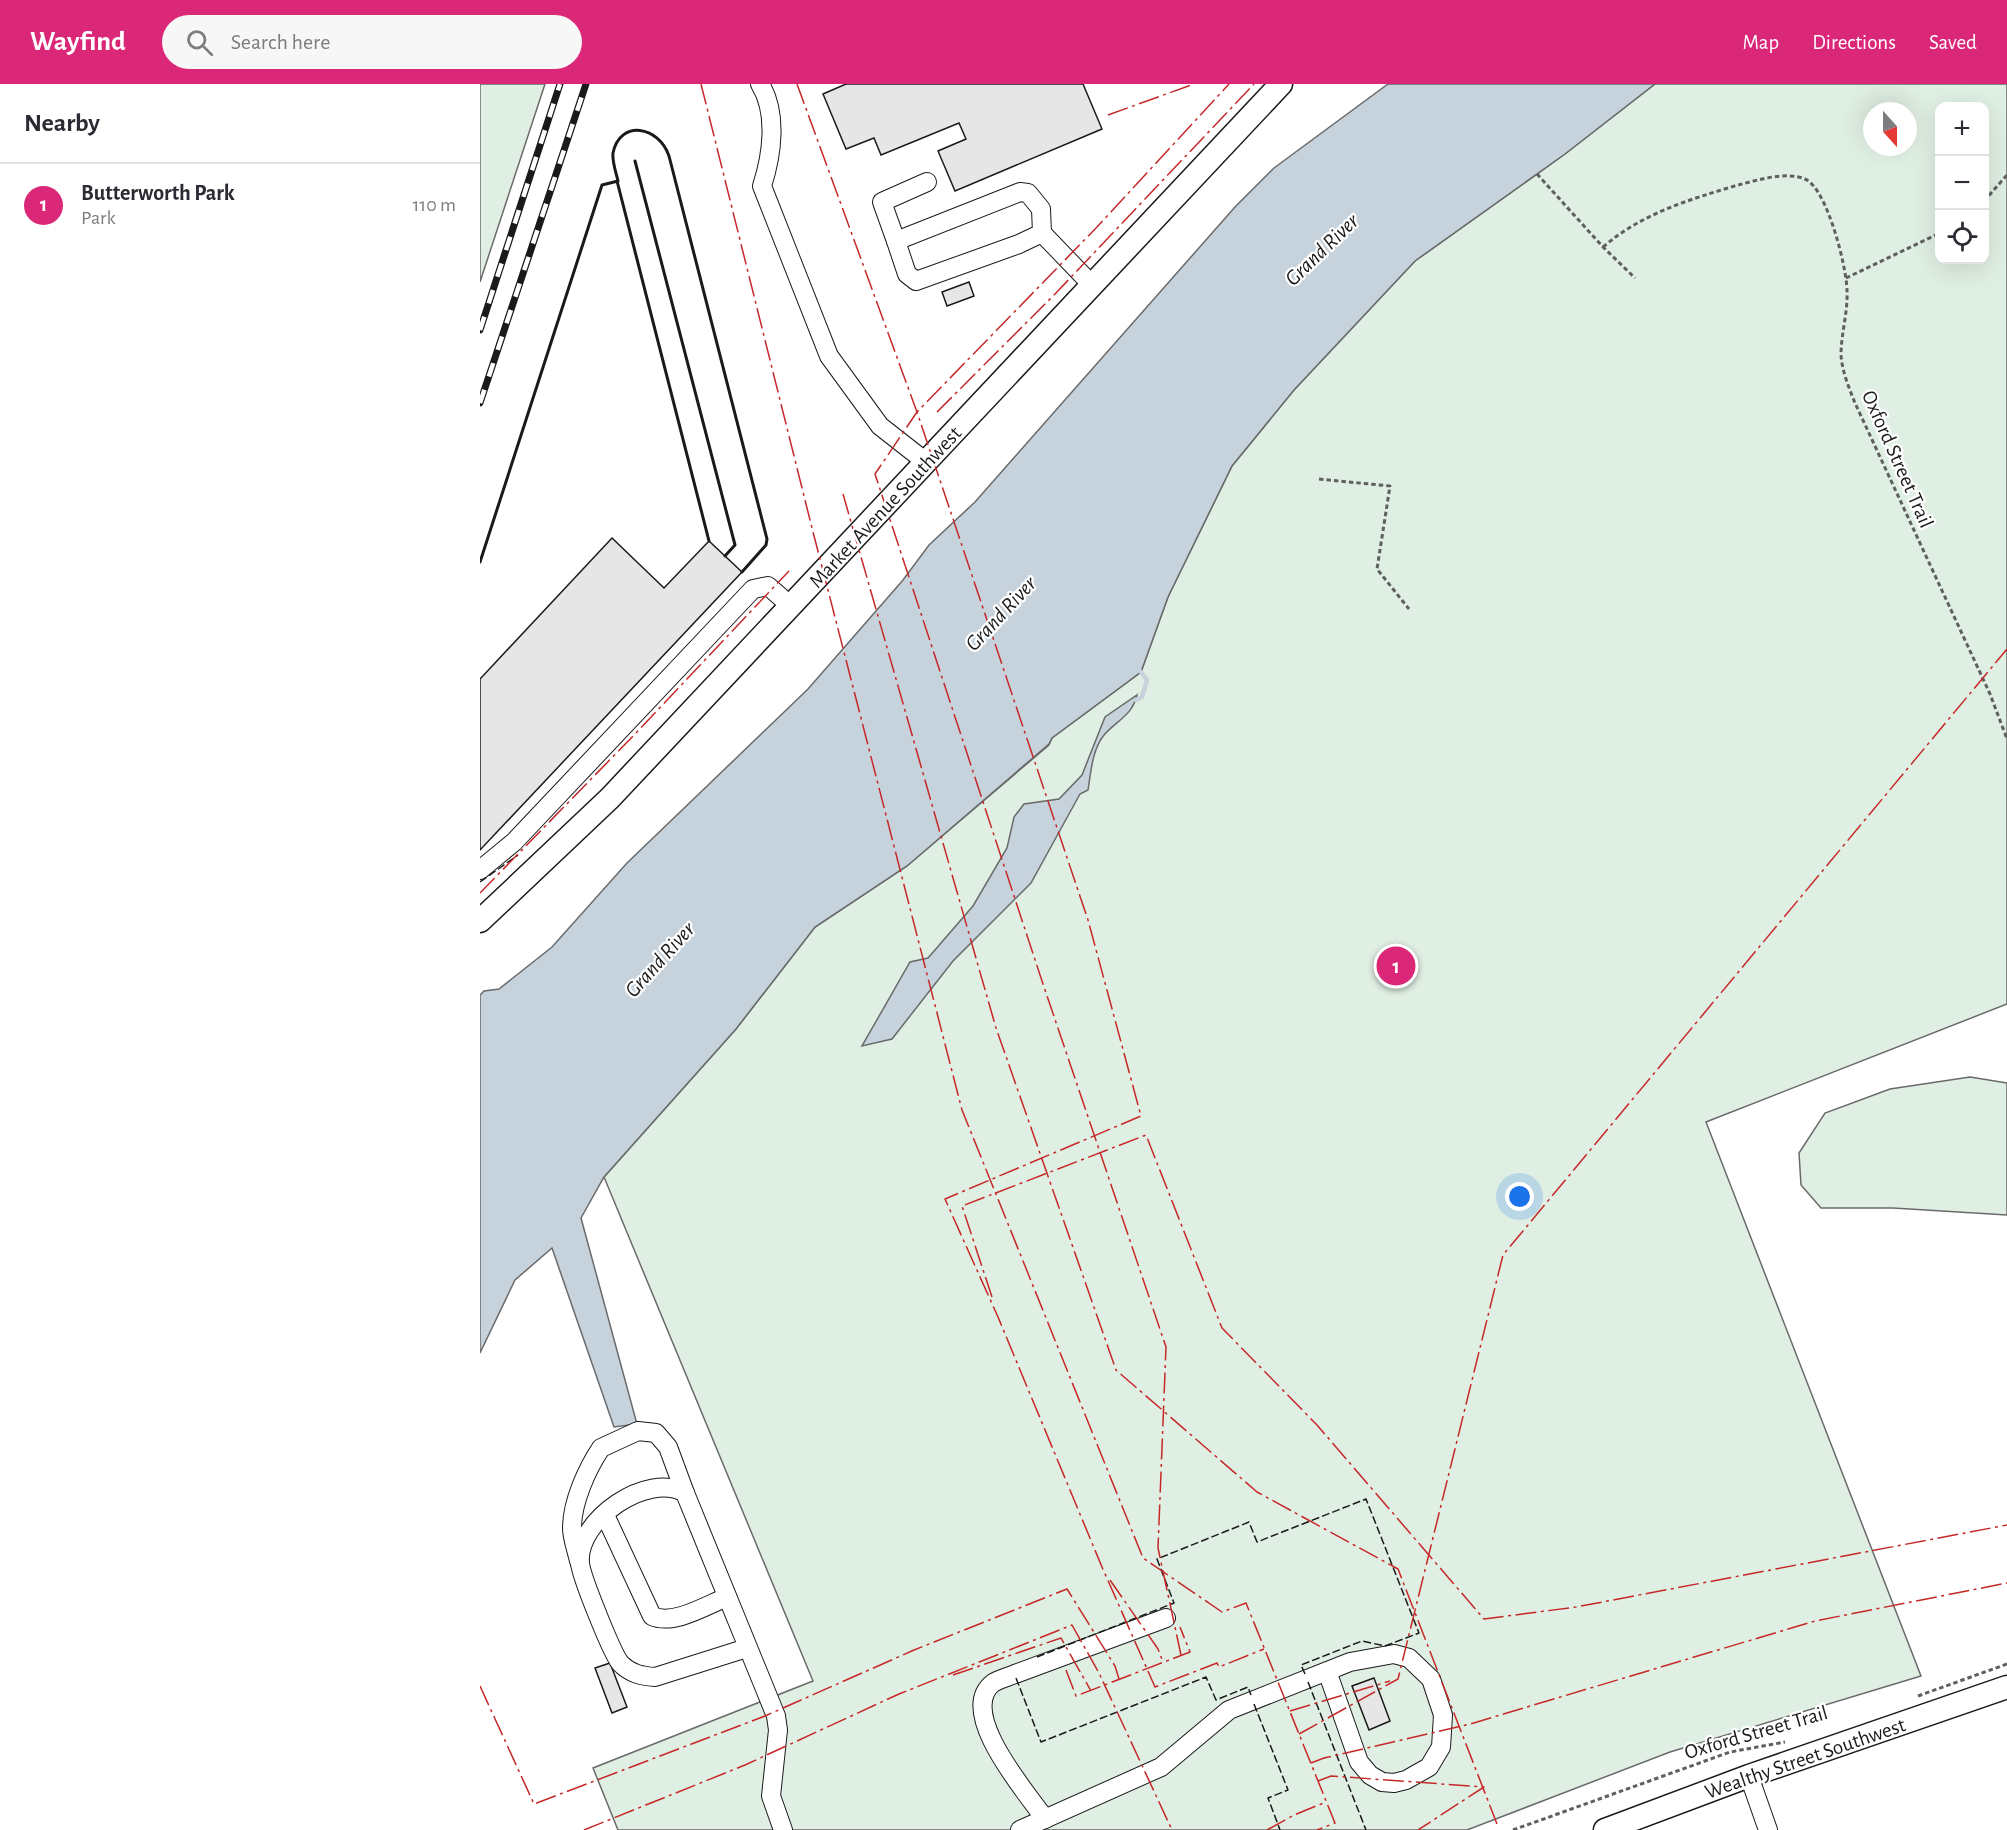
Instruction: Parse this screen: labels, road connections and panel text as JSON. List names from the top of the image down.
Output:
{
  "streets": {
    "main road": ["Market Avenue Southwest", "Wealthy Street Southwest"],
    "path": ["Oxford Street Trail"]
  },
  "water": ["Grand River"],
  "north": "bottom",
  "page": {
    "header": "Wayfind",
    "search": "Search here",
    "nav": ["Map", "Directions", "Saved"],
    "heading": "Nearby",
    "map_buttons": ["+", "−"],
    "list": [
      {
        "mark": "1",
        "name": "Butterworth Park",
        "note": "Park",
        "value": "110 m"
      }
    ],
    "pins": "1"
  }
}
